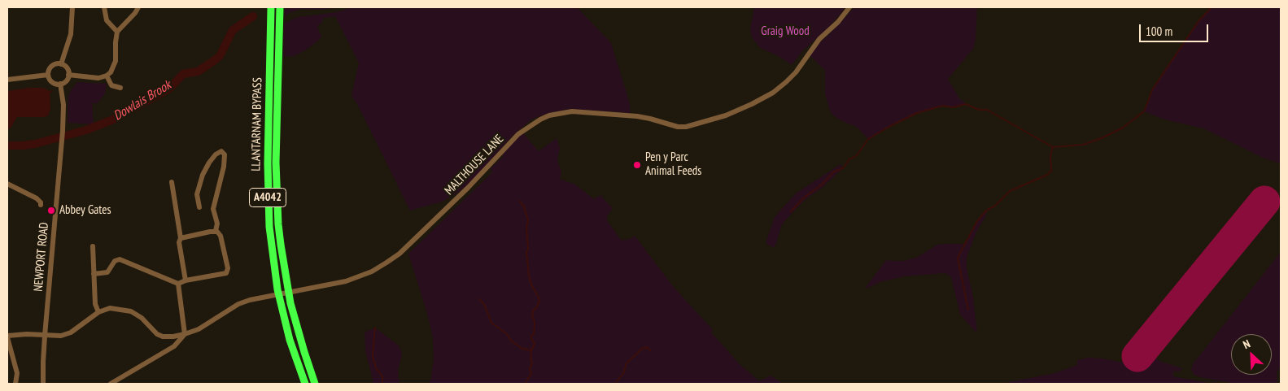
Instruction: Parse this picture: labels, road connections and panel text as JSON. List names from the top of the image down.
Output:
{
  "streets": {
    "highway": ["LLANTARNAM BYPASS", "A4042"],
    "street": ["MALTHOUSE LANE", "NEWPORT ROAD"]
  },
  "water": ["Dowlais Brook"],
  "parks": ["Graig Wood"],
  "places": ["Pen y Parc Animal Feeds", "Abbey Gates"],
  "scale_bar": "100 m",
  "north": "top left"
}
